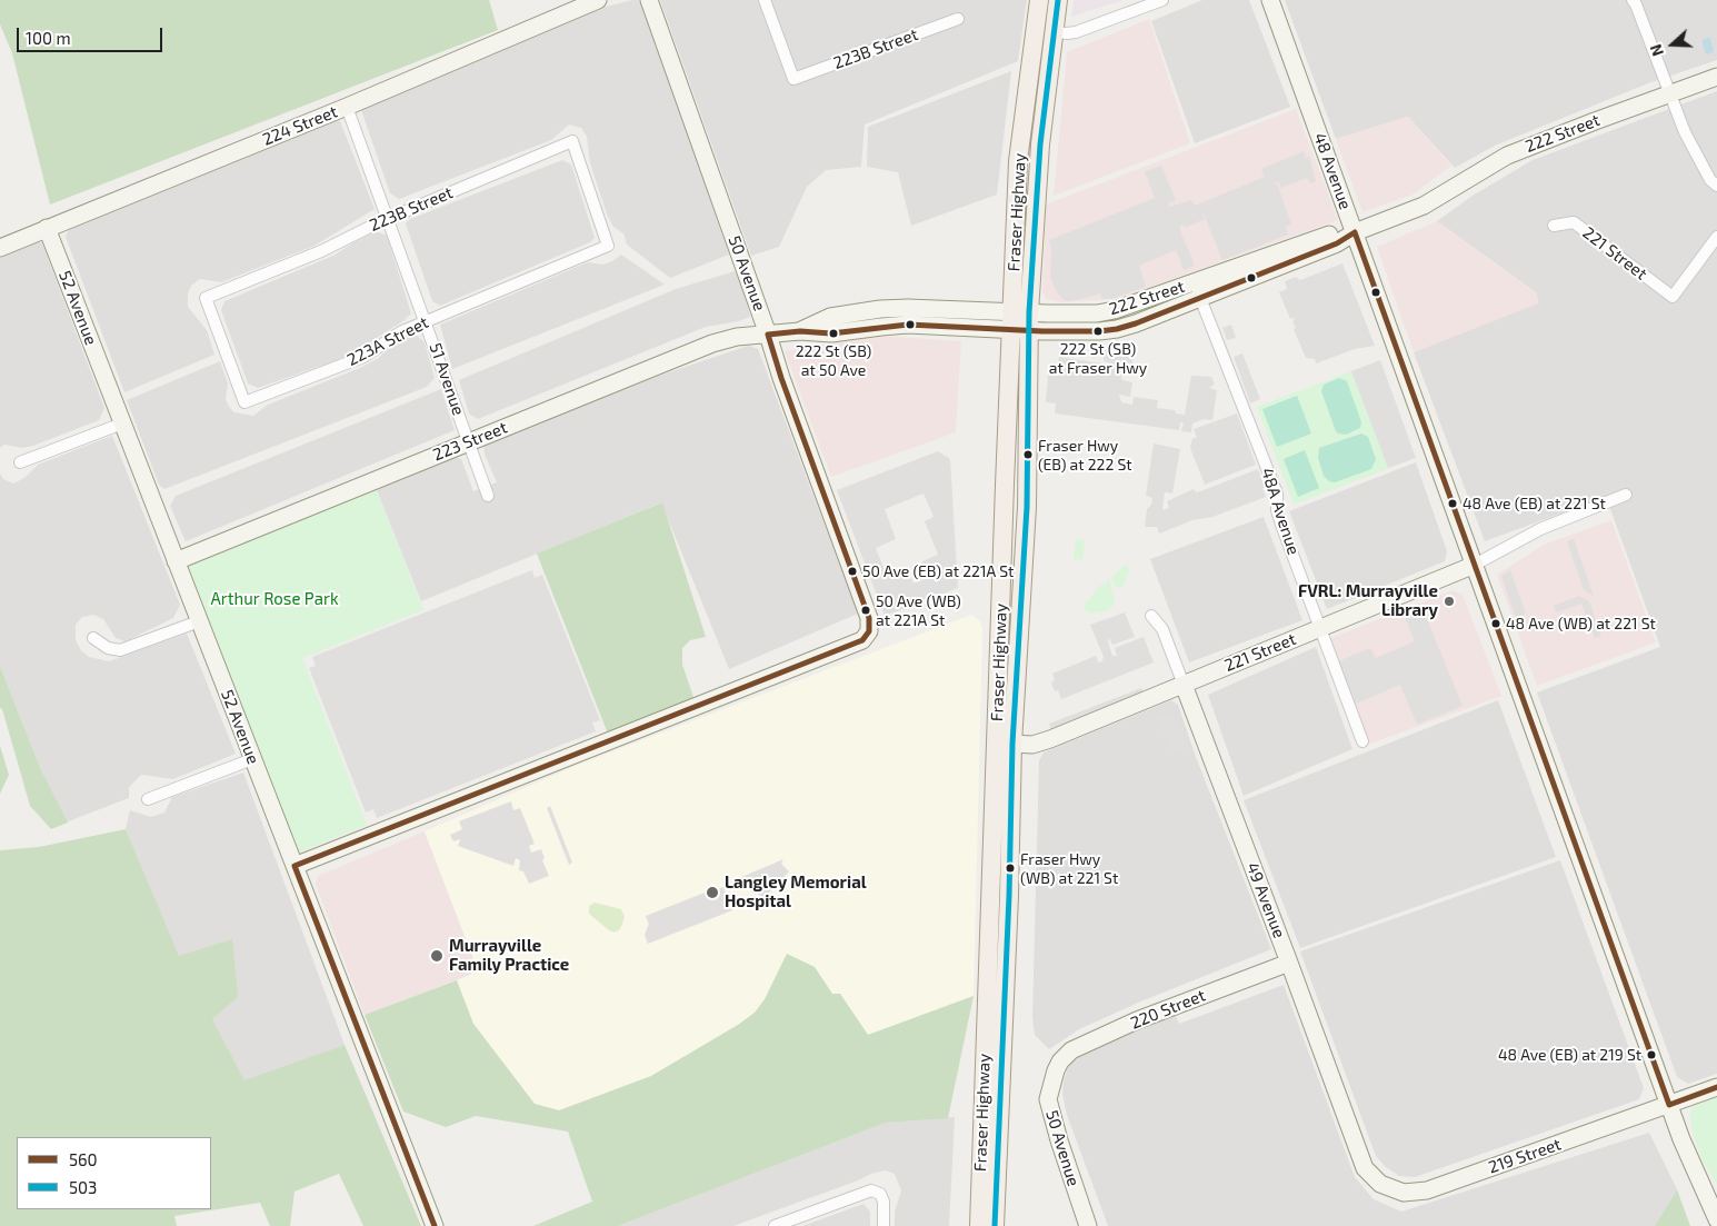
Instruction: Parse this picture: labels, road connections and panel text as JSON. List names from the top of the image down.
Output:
{
  "streets": {
    "main road": ["Fraser Highway"],
    "street": [
      "223B Street",
      "224 Street",
      "222 Street",
      "48 Avenue",
      "221 Street",
      "50 Avenue",
      "52 Avenue",
      "223A Street",
      "51 Avenue",
      "223 Street",
      "48A Avenue",
      "49 Avenue",
      "220 Street",
      "219 Street"
    ]
  },
  "crossings": [
    ["223B Street", "223A Street"],
    ["223B Street", "51 Avenue"],
    ["224 Street", "52 Avenue"],
    ["224 Street", "51 Avenue"],
    ["222 Street", "48 Avenue"],
    ["222 Street", "Fraser Highway"],
    ["222 Street", "50 Avenue"],
    ["222 Street", "223 Street"],
    ["222 Street", "48A Avenue"],
    ["48 Avenue", "221 Street"],
    ["48 Avenue", "219 Street"],
    ["Fraser Highway", "221 Street"],
    ["221 Street", "48A Avenue"],
    ["221 Street", "49 Avenue"],
    ["50 Avenue", "52 Avenue"],
    ["50 Avenue", "223 Street"],
    ["50 Avenue", "220 Street"],
    ["52 Avenue", "223 Street"],
    ["223A Street", "51 Avenue"],
    ["51 Avenue", "223 Street"],
    ["49 Avenue", "220 Street"],
    ["49 Avenue", "219 Street"]
  ],
  "parks": ["Arthur Rose Park"],
  "places": [
    "222 St (SB) at Fraser Hwy",
    "222 St (SB) at 50 Ave",
    "Fraser Hwy (EB) at 222 St",
    "48 Ave (EB) at 221 St",
    "50 Ave (EB) at 221A St",
    "FVRL: Murrayville Library",
    "50 Ave (WB) at 221A St",
    "48 Ave (WB) at 221 St",
    "Fraser Hwy (WB) at 221 St",
    "Langley Memorial Hospital",
    "Murrayville Family Practice",
    "48 Ave (EB) at 219 St"
  ],
  "lines": ["transit line 503", "transit line 560"],
  "legend": ["560", "503"],
  "scale_bar": "100 m",
  "north": "left"
}
